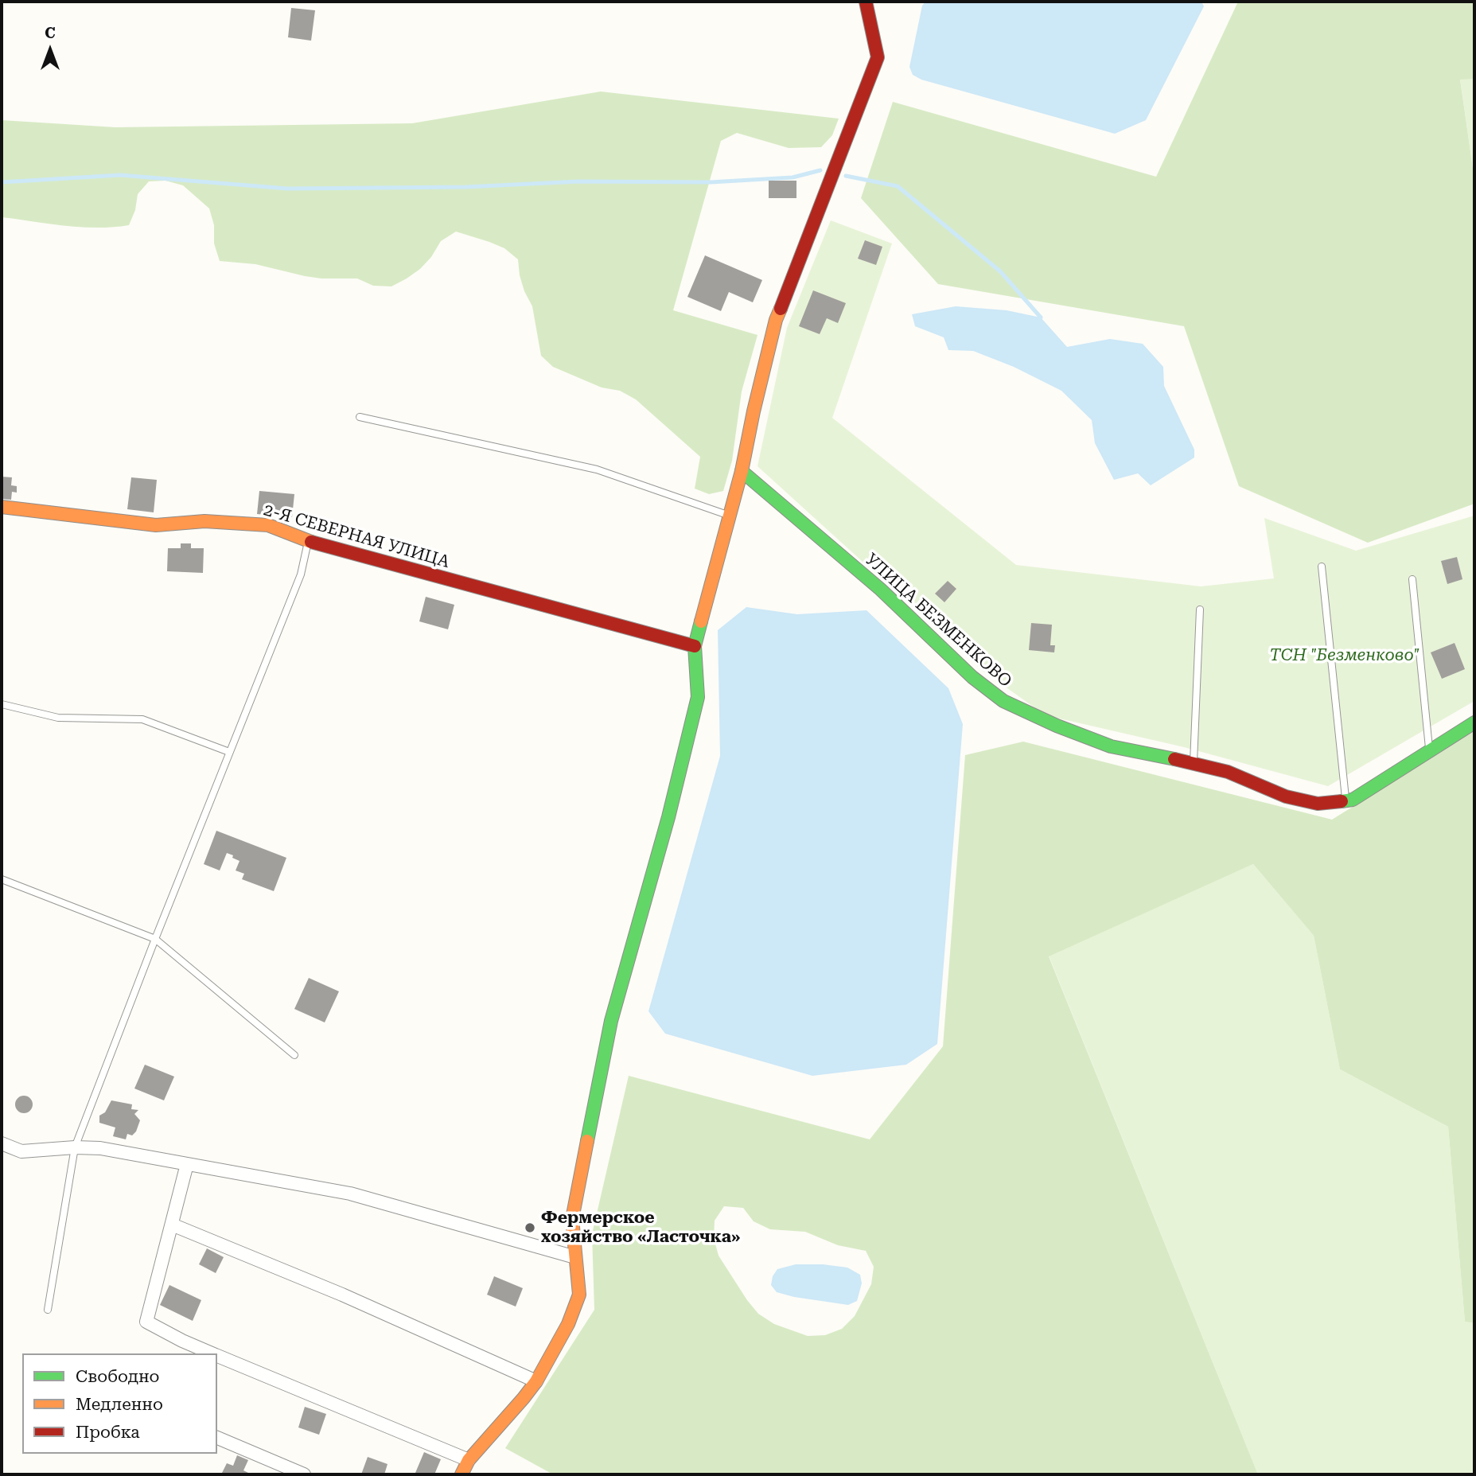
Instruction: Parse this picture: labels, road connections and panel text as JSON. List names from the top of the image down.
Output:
{
  "streets": {
    "street": ["2-Я СЕВЕРНАЯ УЛИЦА", "УЛИЦА БЕЗМЕНКОВО"]
  },
  "parks": ["ТСН \"Безменково\""],
  "places": ["Фермерское хозяйство «Ласточка»"],
  "legend": ["Свободно", "Медленно", "Пробка"],
  "north": "top"
}
